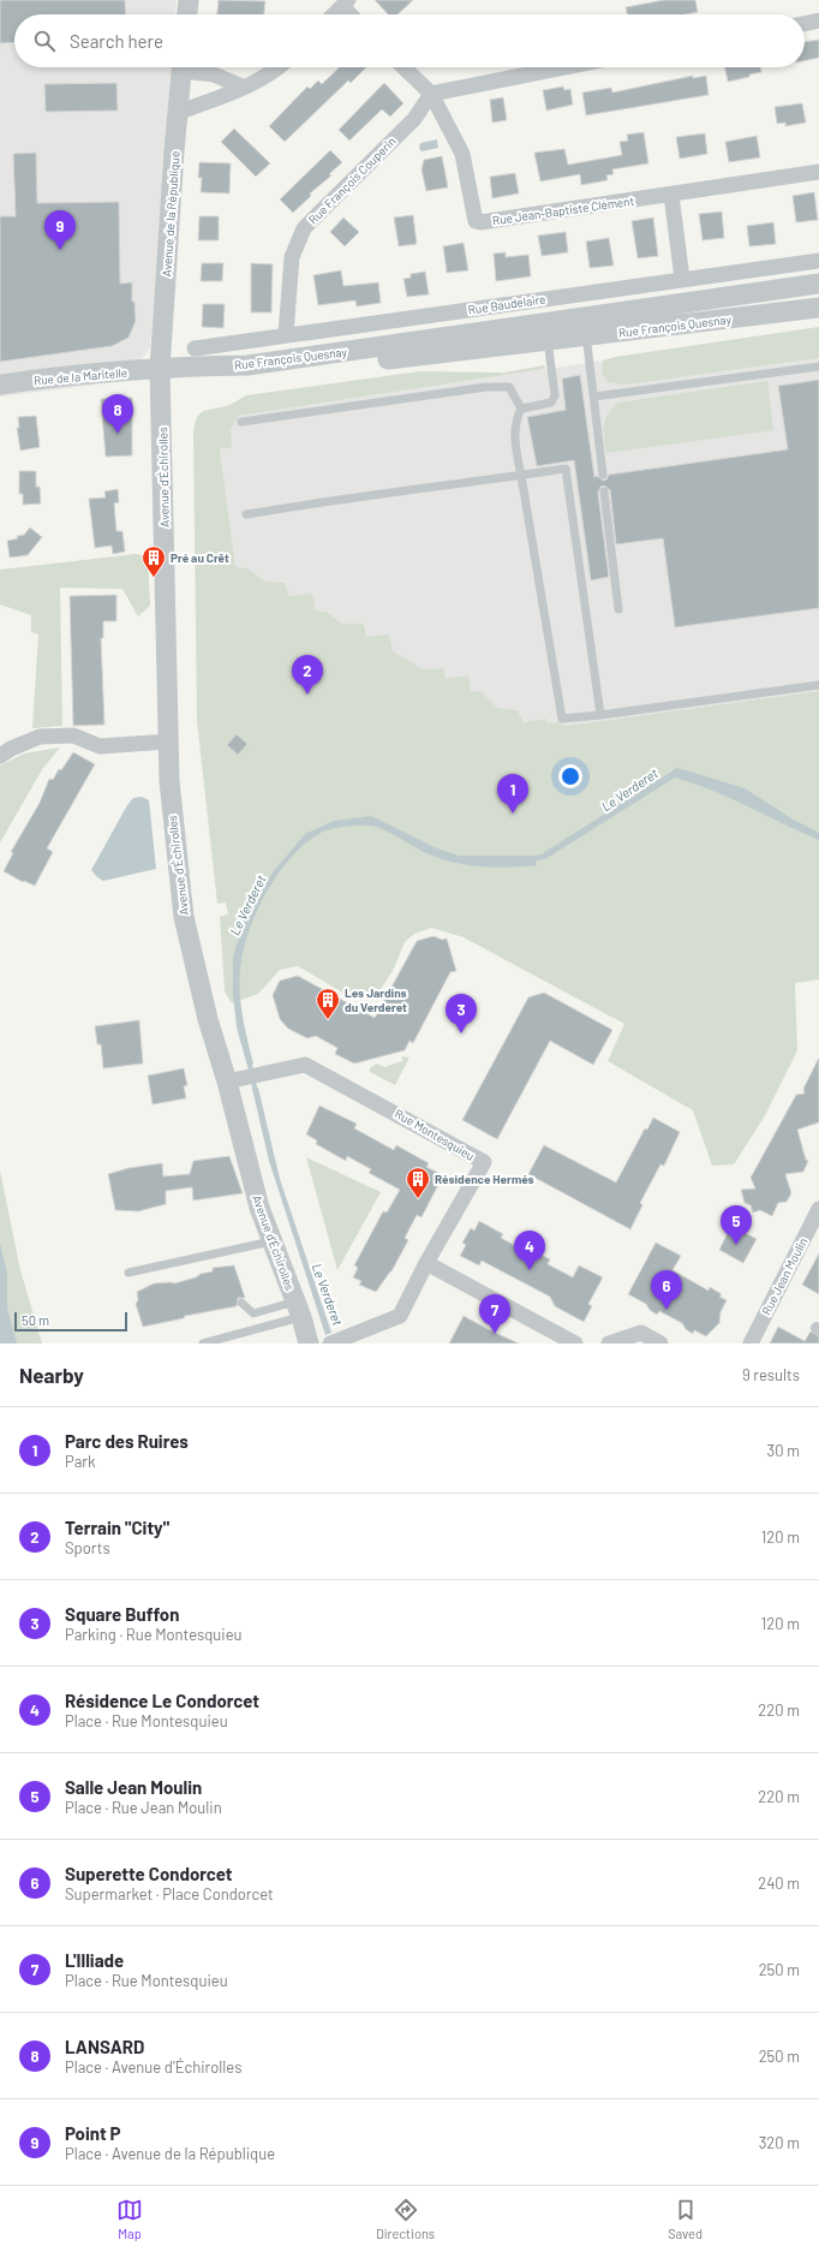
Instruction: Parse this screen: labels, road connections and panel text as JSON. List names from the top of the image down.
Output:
{
  "streets": {
    "street": [
      "Rue François Couperin",
      "Rue Jean-Baptiste Clément",
      "Avenue de la République",
      "Rue Baudelaire",
      "Rue François Quesnay",
      "Rue de la Maritelle",
      "Avenue d'Échirolles",
      "Rue Montesquieu",
      "Rue Jean Moulin"
    ]
  },
  "crossings": [
    ["Rue François Couperin", "Rue Jean-Baptiste Clément"],
    ["Rue François Couperin", "Rue Baudelaire"],
    ["Avenue de la République", "Rue François Quesnay"],
    ["Avenue de la République", "Rue de la Maritelle"],
    ["Avenue de la République", "Avenue d'Échirolles"],
    ["Rue François Quesnay", "Rue de la Maritelle"],
    ["Rue François Quesnay", "Avenue d'Échirolles"],
    ["Rue de la Maritelle", "Avenue d'Échirolles"],
    ["Avenue d'Échirolles", "Rue Montesquieu"]
  ],
  "water": ["Le Verderet"],
  "places": {
    "building": ["Pré au Crêt", "Les Jardins du Verderet", "Résidence Hermés"]
  },
  "scale_bar": "50 m",
  "page": {
    "search": "Search here",
    "pins": [
      "9",
      "8",
      "2",
      "1",
      "3",
      "5",
      "4",
      "6",
      "7"
    ],
    "scale": "50 m",
    "heading": ["Nearby", "9 results"],
    "list": [
      {
        "mark": "1",
        "name": "Parc des Ruires",
        "note": "Park",
        "value": "30 m"
      },
      {
        "mark": "2",
        "name": "Terrain \"City\"",
        "note": "Sports",
        "value": "120 m"
      },
      {
        "mark": "3",
        "name": "Square Buffon",
        "note": "Parking · Rue Montesquieu",
        "value": "120 m"
      },
      {
        "mark": "4",
        "name": "Résidence Le Condorcet",
        "note": "Place · Rue Montesquieu",
        "value": "220 m"
      },
      {
        "mark": "5",
        "name": "Salle Jean Moulin",
        "note": "Place · Rue Jean Moulin",
        "value": "220 m"
      },
      {
        "mark": "6",
        "name": "Superette Condorcet",
        "note": "Supermarket · Place Condorcet",
        "value": "240 m"
      },
      {
        "mark": "7",
        "name": "L'Illiade",
        "note": "Place · Rue Montesquieu",
        "value": "250 m"
      },
      {
        "mark": "8",
        "name": "LANSARD",
        "note": "Place · Avenue d'Échirolles",
        "value": "250 m"
      },
      {
        "mark": "9",
        "name": "Point P",
        "note": "Place · Avenue de la République",
        "value": "320 m"
      }
    ],
    "nav": ["Map", "Directions", "Saved"]
  }
}
